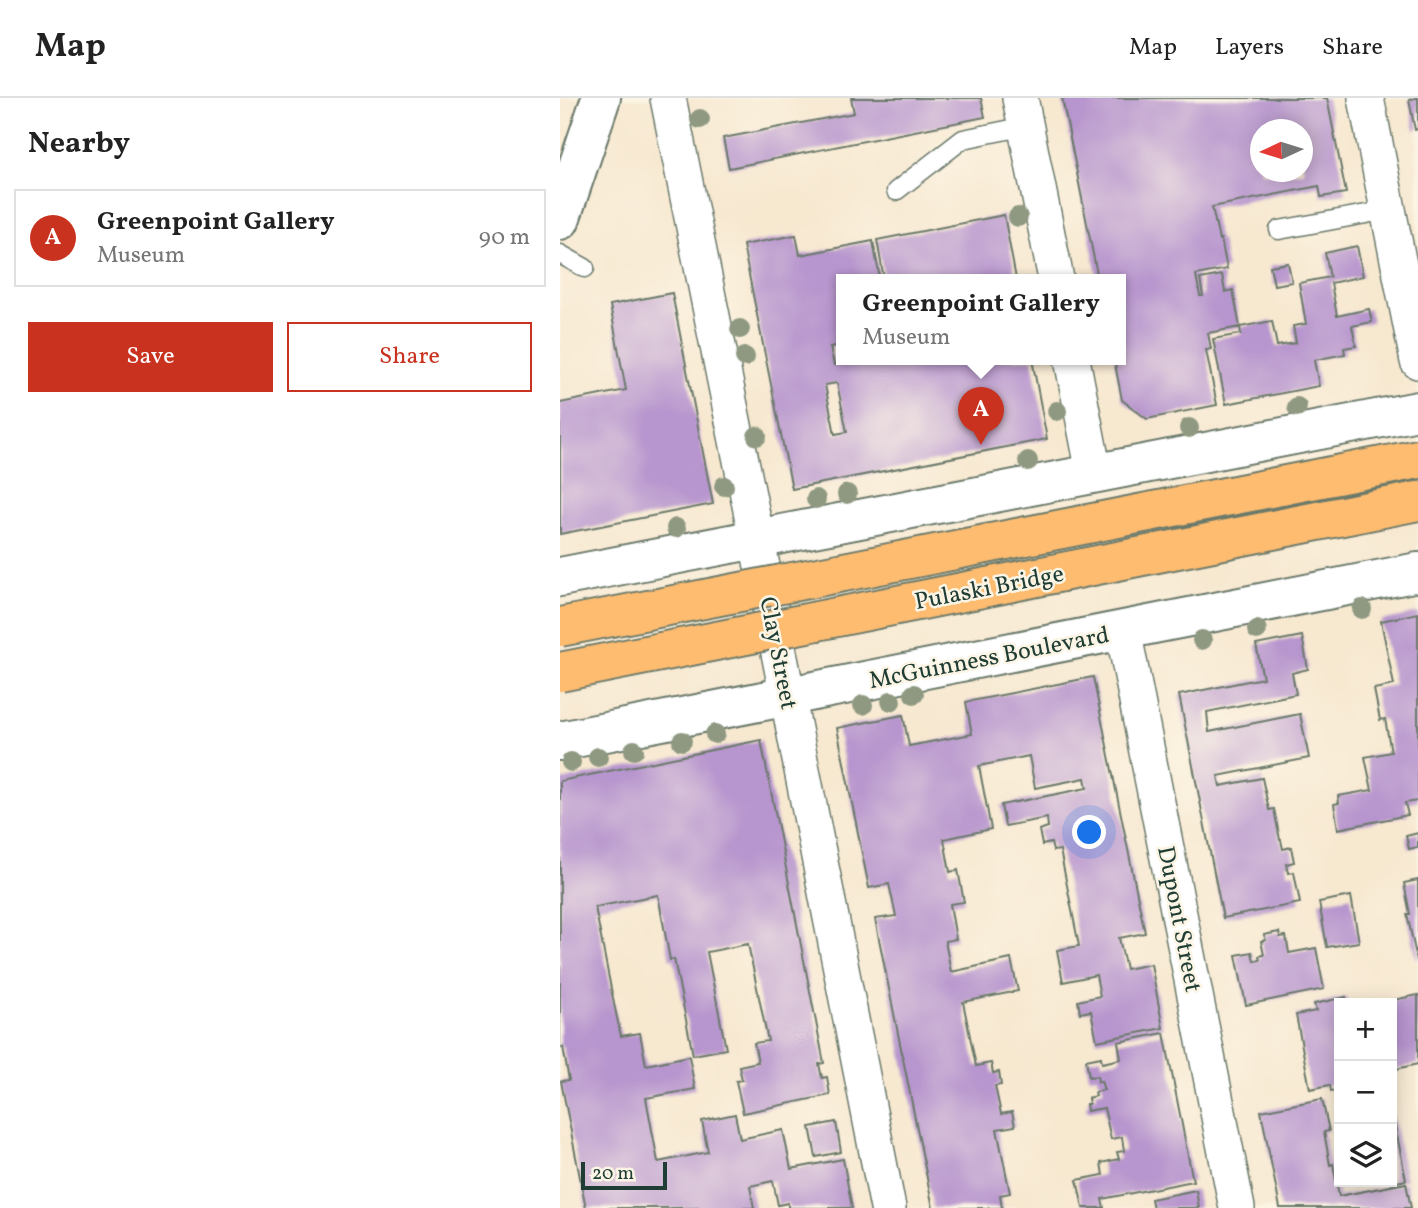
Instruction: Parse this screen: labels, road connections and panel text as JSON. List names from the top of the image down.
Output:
{
  "streets": {
    "main road": ["Pulaski Bridge"],
    "street": ["Clay Street", "McGuinness Boulevard", "Dupont Street"]
  },
  "crossings": [
    ["Clay Street", "McGuinness Boulevard"],
    ["McGuinness Boulevard", "Dupont Street"]
  ],
  "scale_bar": "20 m",
  "north": "left",
  "page": {
    "header": "Map",
    "nav": ["Map", "Layers", "Share"],
    "heading": "Nearby",
    "list": [
      {
        "mark": "A",
        "name": "Greenpoint Gallery",
        "note": "Museum",
        "value": "90 m"
      }
    ],
    "popup": ["Greenpoint Gallery", "Museum"],
    "buttons": ["Save", "Share"],
    "pins": "A",
    "map_buttons": ["+", "−"],
    "scale": "20 m"
  }
}
